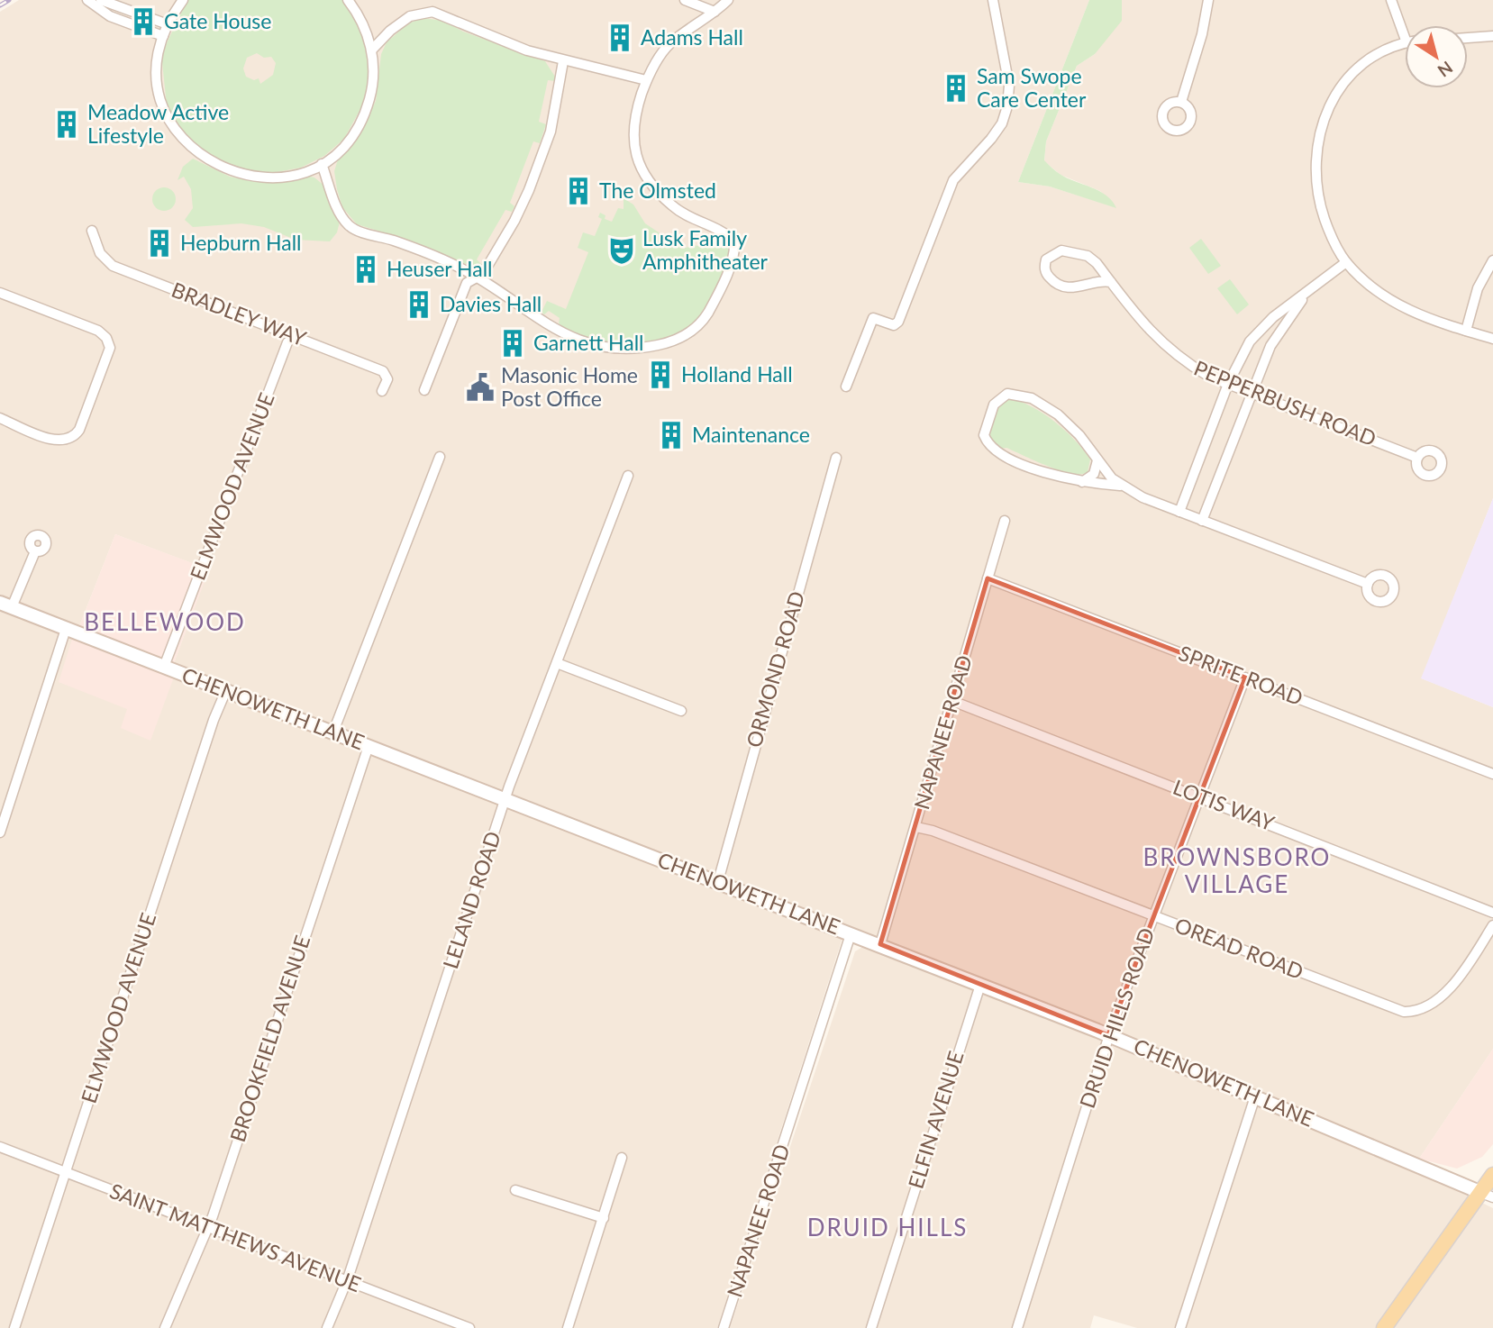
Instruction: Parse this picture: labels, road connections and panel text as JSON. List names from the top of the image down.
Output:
{
  "streets": {
    "main road": ["CHENOWETH LANE"],
    "street": [
      "BRADLEY WAY",
      "PEPPERBUSH ROAD",
      "ELMWOOD AVENUE",
      "ORMOND ROAD",
      "SPRITE ROAD",
      "NAPANEE ROAD",
      "LOTIS WAY",
      "LELAND ROAD",
      "OREAD ROAD",
      "DRUID HILLS ROAD",
      "BROOKFIELD AVENUE",
      "ELFIN AVENUE",
      "SAINT MATTHEWS AVENUE"
    ]
  },
  "crossings": [
    ["ELMWOOD AVENUE", "CHENOWETH LANE"],
    ["ELMWOOD AVENUE", "SAINT MATTHEWS AVENUE"],
    ["ORMOND ROAD", "CHENOWETH LANE"],
    ["SPRITE ROAD", "NAPANEE ROAD"],
    ["SPRITE ROAD", "DRUID HILLS ROAD"],
    ["CHENOWETH LANE", "NAPANEE ROAD"],
    ["CHENOWETH LANE", "LELAND ROAD"],
    ["CHENOWETH LANE", "DRUID HILLS ROAD"],
    ["CHENOWETH LANE", "BROOKFIELD AVENUE"],
    ["CHENOWETH LANE", "ELFIN AVENUE"],
    ["NAPANEE ROAD", "LOTIS WAY"],
    ["NAPANEE ROAD", "OREAD ROAD"],
    ["LOTIS WAY", "DRUID HILLS ROAD"],
    ["LELAND ROAD", "SAINT MATTHEWS AVENUE"],
    ["OREAD ROAD", "DRUID HILLS ROAD"],
    ["BROOKFIELD AVENUE", "SAINT MATTHEWS AVENUE"]
  ],
  "districts": ["BELLEWOOD", "BROWNSBORO VILLAGE", "DRUID HILLS"],
  "places": {
    "building": [
      "Gate House",
      "Adams Hall",
      "Sam Swope Care Center",
      "Meadow Active Lifestyle",
      "The Olmsted",
      "Hepburn Hall",
      "Heuser Hall",
      "Davies Hall",
      "Garnett Hall",
      "Holland Hall",
      "Maintenance"
    ],
    "theatre": ["Lusk Family Amphitheater"],
    "public building": ["Masonic Home Post Office"]
  },
  "north": "bottom right"
}
